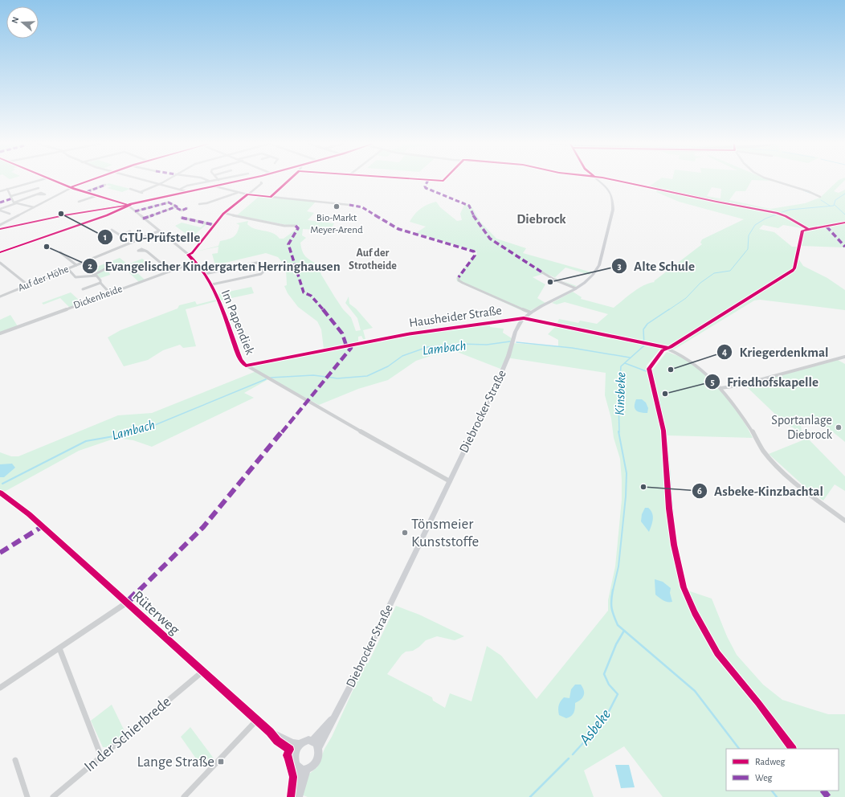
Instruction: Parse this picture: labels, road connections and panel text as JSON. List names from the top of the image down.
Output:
{
  "streets": {
    "main road": ["Diebrocker Straße", "Rüterweg"],
    "street": [
      "Auf der Höhe",
      "Dickenheide",
      "Hausheider Straße",
      "Im Papendiek",
      "In der Schierbrede"
    ]
  },
  "crossings": [
    ["Auf der Höhe", "Im Papendiek"],
    ["Dickenheide", "Im Papendiek"],
    ["Hausheider Straße", "Im Papendiek"],
    ["Hausheider Straße", "Diebrocker Straße"],
    ["Im Papendiek", "Diebrocker Straße"],
    ["Diebrocker Straße", "Rüterweg"],
    ["Rüterweg", "In der Schierbrede"]
  ],
  "districts": ["Diebrock", "Auf der Strotheide"],
  "water": ["Lambach", "Kinsbeke", "Asbeke"],
  "places": {
    "other": [
      "Bio-Markt Meyer-Arend",
      "GTÜ-Prüfstelle",
      "Evangelischer Kindergarten Herringhausen",
      "Alte Schule",
      "Kriegerdenkmal",
      "Friedhofskapelle",
      "Sportanlage Diebrock",
      "Asbeke-Kinzbachtal",
      "Tönsmeier Kunststoffe"
    ],
    "transit": ["Lange Straße"]
  },
  "legend": ["Radweg", "Weg"],
  "north": "left"
}
